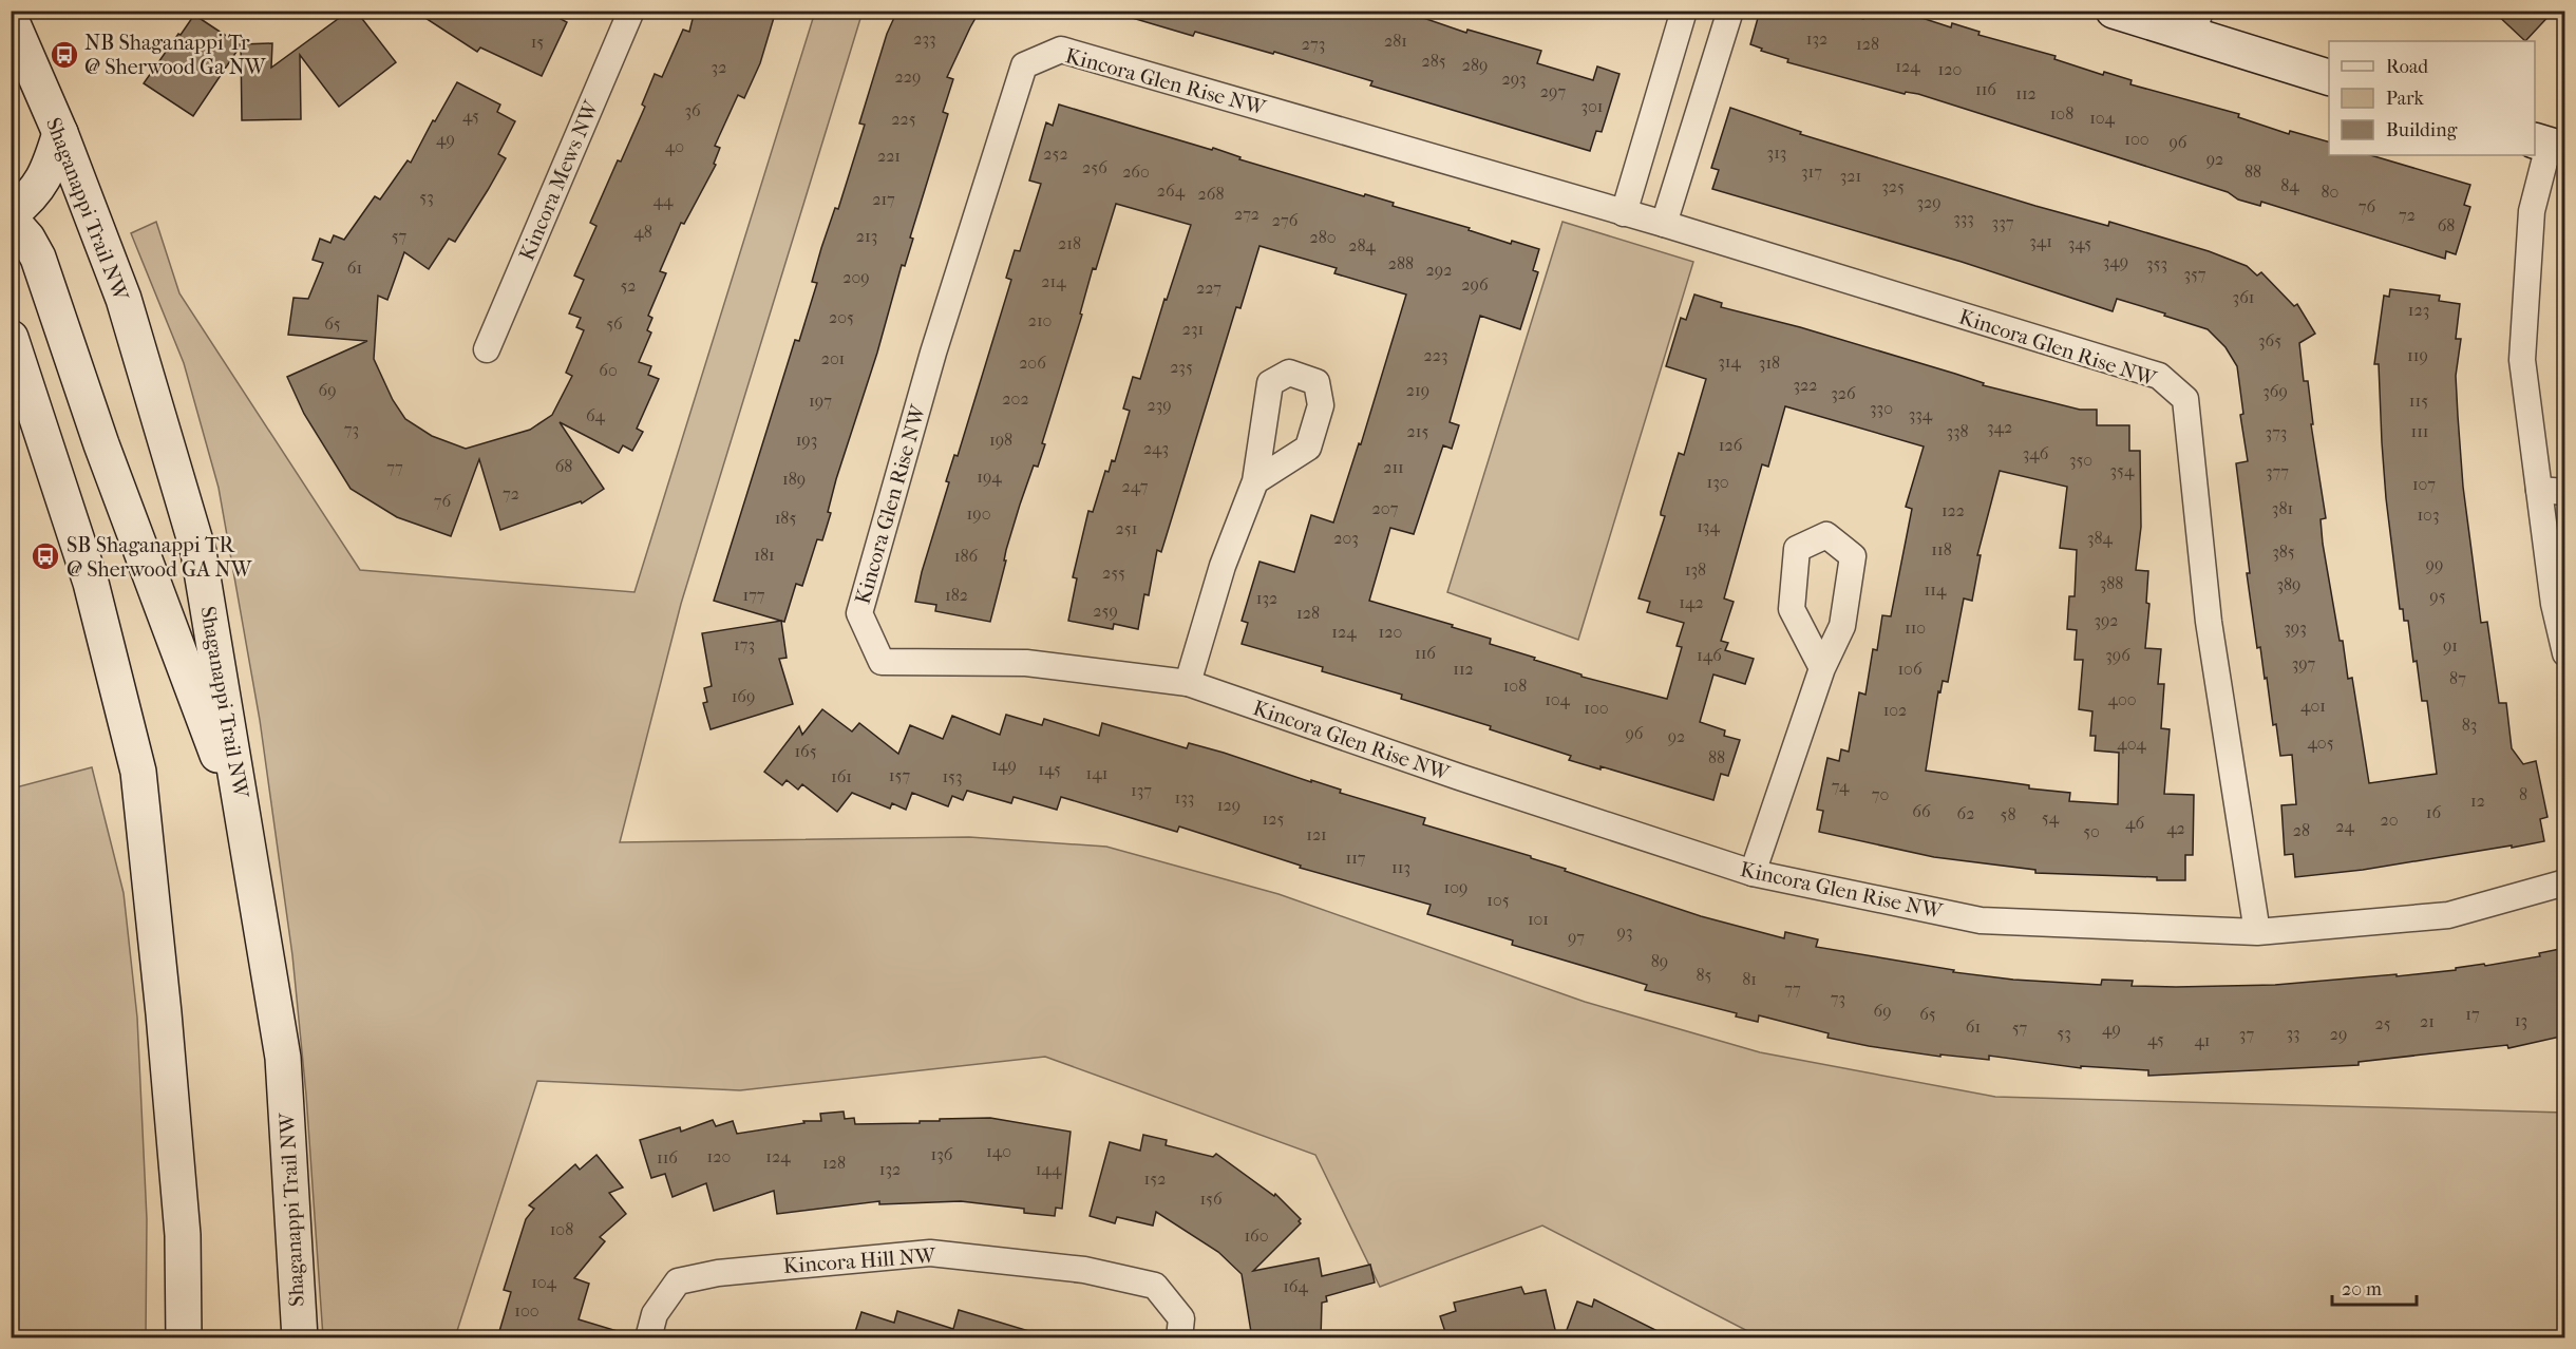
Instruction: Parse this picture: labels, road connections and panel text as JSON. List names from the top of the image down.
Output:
{
  "streets": {
    "main road": ["Shaganappi Trail NW"],
    "street": ["Kincora Glen Rise NW", "Kincora Mews NW", "Kincora Hill NW"]
  },
  "places": {
    "bus stop": ["NB Shaganappi Tr @ Sherwood Ga NW", "SB Shaganappi TR @ Sherwood GA NW"]
  },
  "house_numbers": [
    "233",
    "132",
    "281",
    "15",
    "273",
    "128",
    "285",
    "289",
    "124",
    "32",
    "120",
    "229",
    "293",
    "116",
    "297",
    "112",
    "301",
    "36",
    "108",
    "45",
    "104",
    "225",
    "49",
    "100",
    "96",
    "40",
    "313",
    "252",
    "221",
    "92",
    "256",
    "260",
    "317",
    "88",
    "321",
    "84",
    "325",
    "264",
    "80",
    "268",
    "53",
    "217",
    "44",
    "329",
    "76",
    "272",
    "72",
    "333",
    "276",
    "337",
    "68",
    "48",
    "57",
    "213",
    "280",
    "341",
    "218",
    "345",
    "284",
    "349",
    "288",
    "353",
    "61",
    "292",
    "357",
    "209",
    "214",
    "296",
    "52",
    "227",
    "361",
    "123",
    "205",
    "210",
    "65",
    "56",
    "231",
    "365",
    "223",
    "119",
    "201",
    "314",
    "206",
    "318",
    "235",
    "60",
    "322",
    "69",
    "219",
    "369",
    "326",
    "202",
    "197",
    "115",
    "239",
    "330",
    "334",
    "64",
    "342",
    "73",
    "215",
    "338",
    "111",
    "373",
    "193",
    "198",
    "126",
    "243",
    "346",
    "350",
    "68",
    "77",
    "211",
    "354",
    "377",
    "194",
    "189",
    "130",
    "107",
    "247",
    "72",
    "76",
    "207",
    "381",
    "122",
    "190",
    "103",
    "185",
    "134",
    "251",
    "203",
    "384",
    "118",
    "385",
    "181",
    "186",
    "99",
    "138",
    "255",
    "388",
    "389",
    "114",
    "177",
    "182",
    "95",
    "132",
    "142",
    "259",
    "128",
    "392",
    "110",
    "393",
    "124",
    "120",
    "173",
    "91",
    "116",
    "146",
    "396",
    "397",
    "112",
    "106",
    "87",
    "108",
    "169",
    "104",
    "400",
    "401",
    "100",
    "102",
    "83",
    "96",
    "92",
    "405",
    "404",
    "165",
    "88",
    "149",
    "145",
    "141",
    "157",
    "161",
    "153",
    "74",
    "137",
    "70",
    "8",
    "133",
    "12",
    "129",
    "66",
    "16",
    "62",
    "58",
    "54",
    "125",
    "20",
    "46",
    "24",
    "42",
    "28",
    "50",
    "121",
    "117",
    "113",
    "109",
    "105",
    "101",
    "93",
    "97",
    "89",
    "85",
    "81",
    "77",
    "73",
    "69",
    "65",
    "17",
    "13",
    "21",
    "25",
    "61",
    "57",
    "49",
    "53",
    "33",
    "37",
    "29",
    "45",
    "41",
    "140",
    "136",
    "120",
    "124",
    "116",
    "128",
    "132",
    "144",
    "152",
    "156",
    "108",
    "160",
    "104",
    "164",
    "100"
  ],
  "legend": ["Road", "Park", "Building"],
  "scale_bar": "20 m"
}
